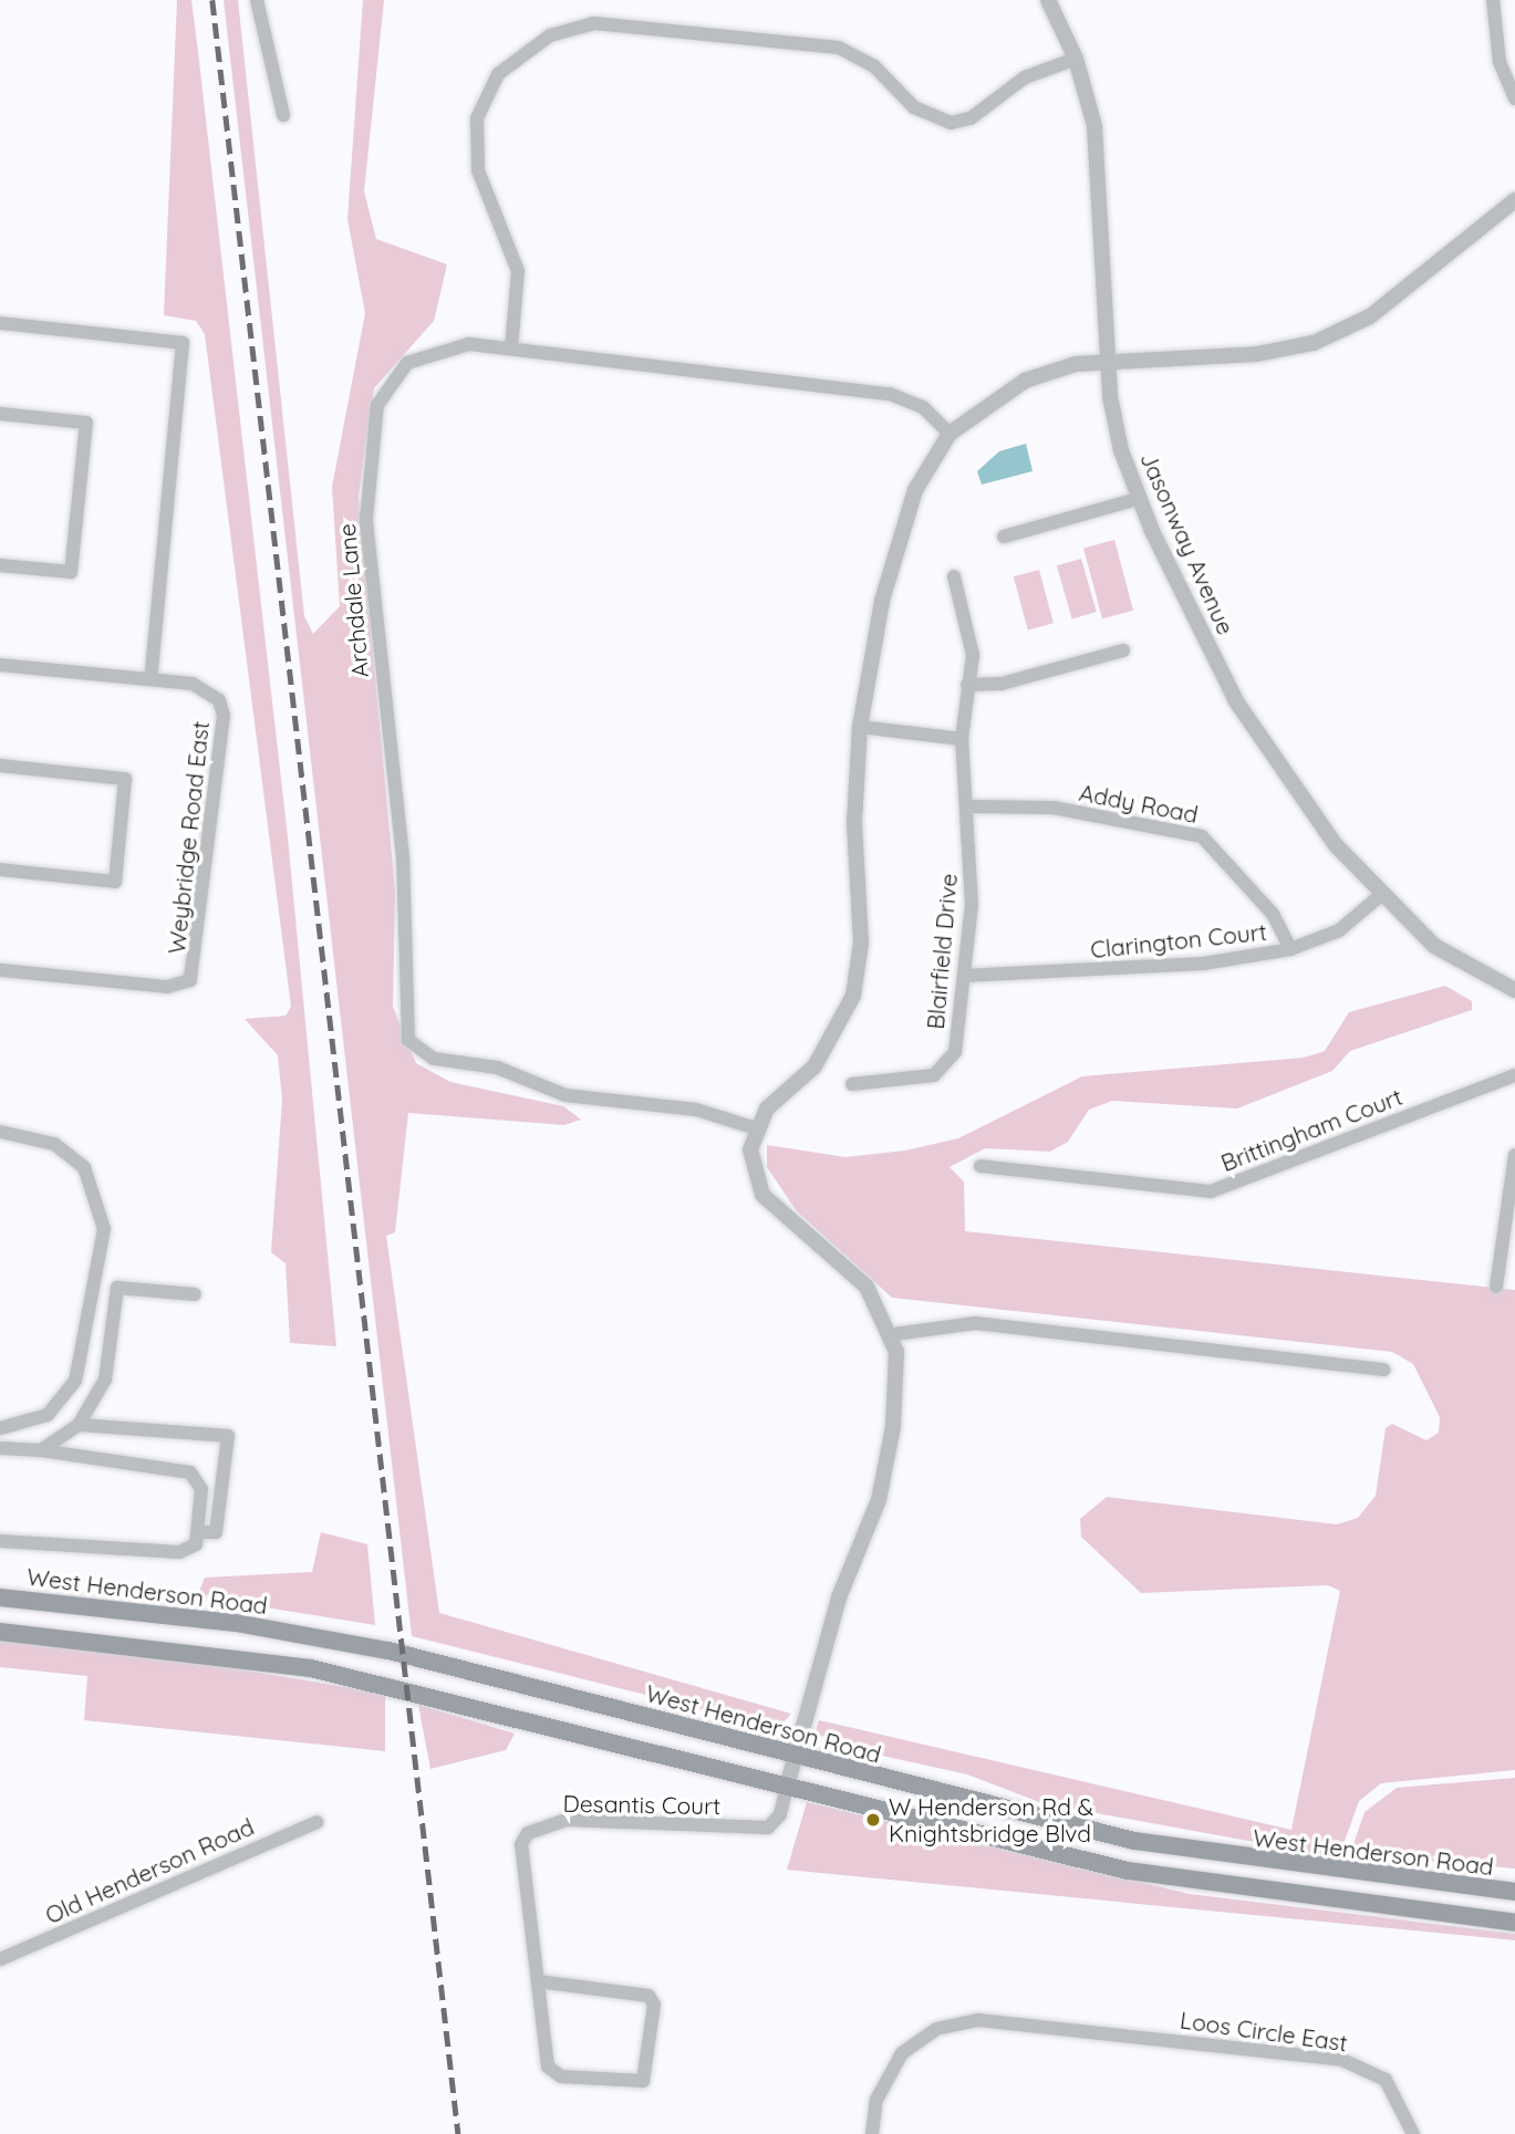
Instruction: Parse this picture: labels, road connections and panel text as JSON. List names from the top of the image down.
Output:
{
  "streets": {
    "main road": ["West Henderson Road"],
    "street": [
      "Jasonway Avenue",
      "Archdale Lane",
      "Addy Road",
      "Weybridge Road East",
      "Clarington Court",
      "Blairfield Drive",
      "Brittingham Court",
      "Desantis Court",
      "Old Henderson Road",
      "Loos Circle East"
    ]
  },
  "crossings": [
    ["Jasonway Avenue", "Clarington Court"],
    ["Addy Road", "Clarington Court"],
    ["Addy Road", "Blairfield Drive"],
    ["Clarington Court", "Blairfield Drive"]
  ],
  "places": ["W Henderson Rd & Knightsbridge Blvd"]
}
